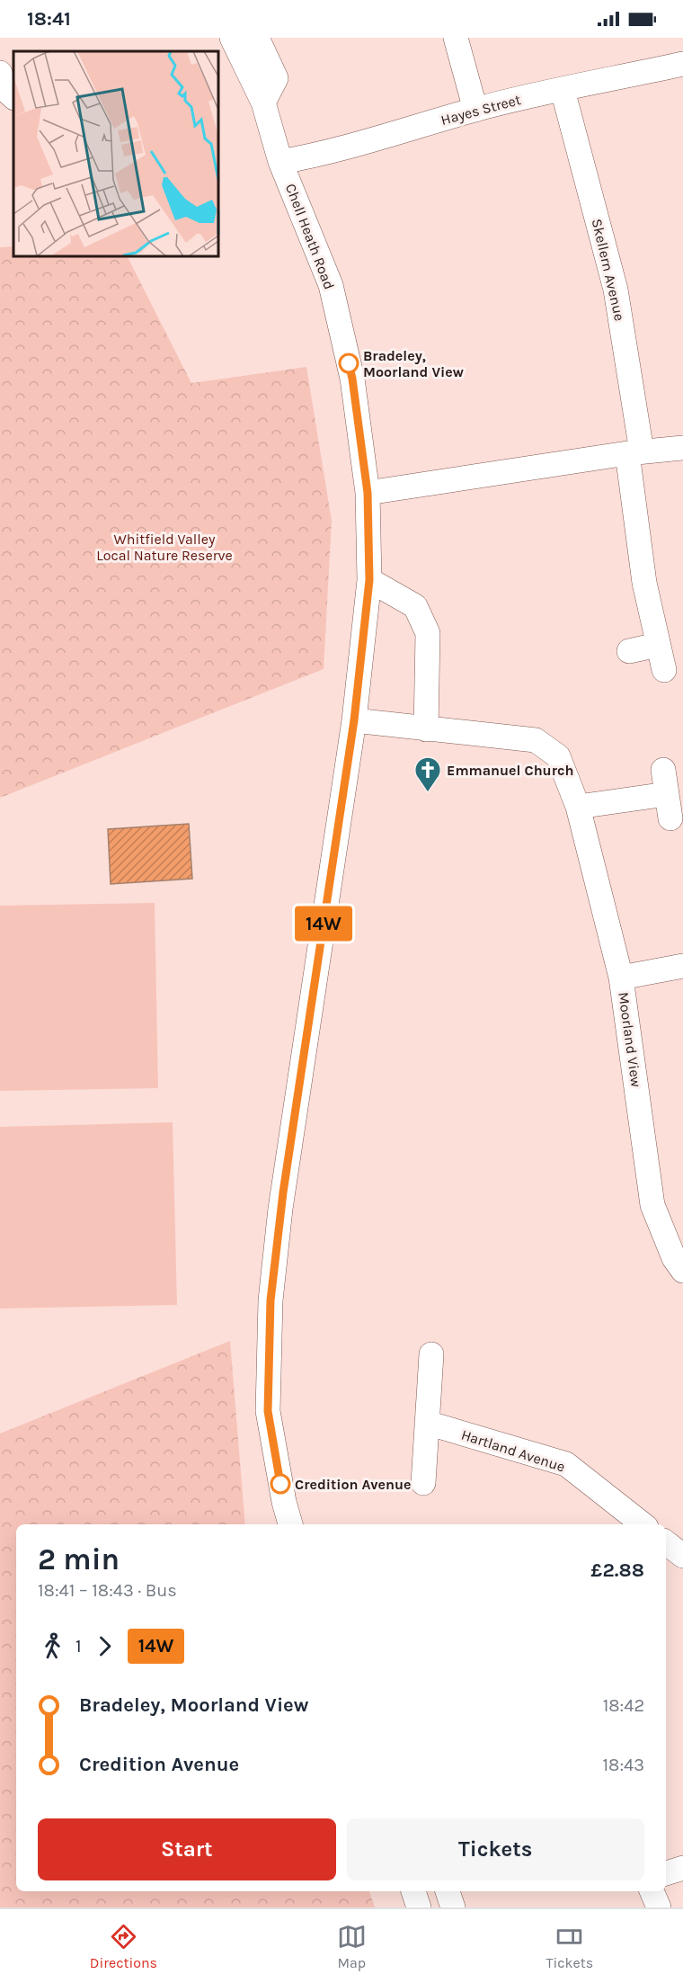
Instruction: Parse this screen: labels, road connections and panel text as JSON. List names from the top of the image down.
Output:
{
  "streets": {
    "street": [
      "Hayes Street",
      "Chell Heath Road",
      "Skellern Avenue",
      "Moorland View",
      "Hartland Avenue"
    ]
  },
  "crossings": [
    ["Hayes Street", "Chell Heath Road"],
    ["Hayes Street", "Skellern Avenue"],
    ["Chell Heath Road", "Moorland View"]
  ],
  "parks": ["Whitfield Valley Local Nature Reserve"],
  "places": {
    "other": ["Bradeley, Moorland View", "Credition Avenue"],
    "church": ["Emmanuel Church"]
  },
  "lines": ["bus line 14W"],
  "page": {
    "status": "18:41",
    "on_map": "14W",
    "heading": ["2 min", "18:41 – 18:43 · Bus", "£2.88"],
    "legs": ["1", "14W"],
    "list": [
      {
        "name": "Bradeley, Moorland View",
        "value": "18:42"
      },
      {
        "name": "Credition Avenue",
        "value": "18:43"
      }
    ],
    "buttons": ["Start", "Tickets"],
    "tabs": ["Directions", "Map", "Tickets"]
  }
}
